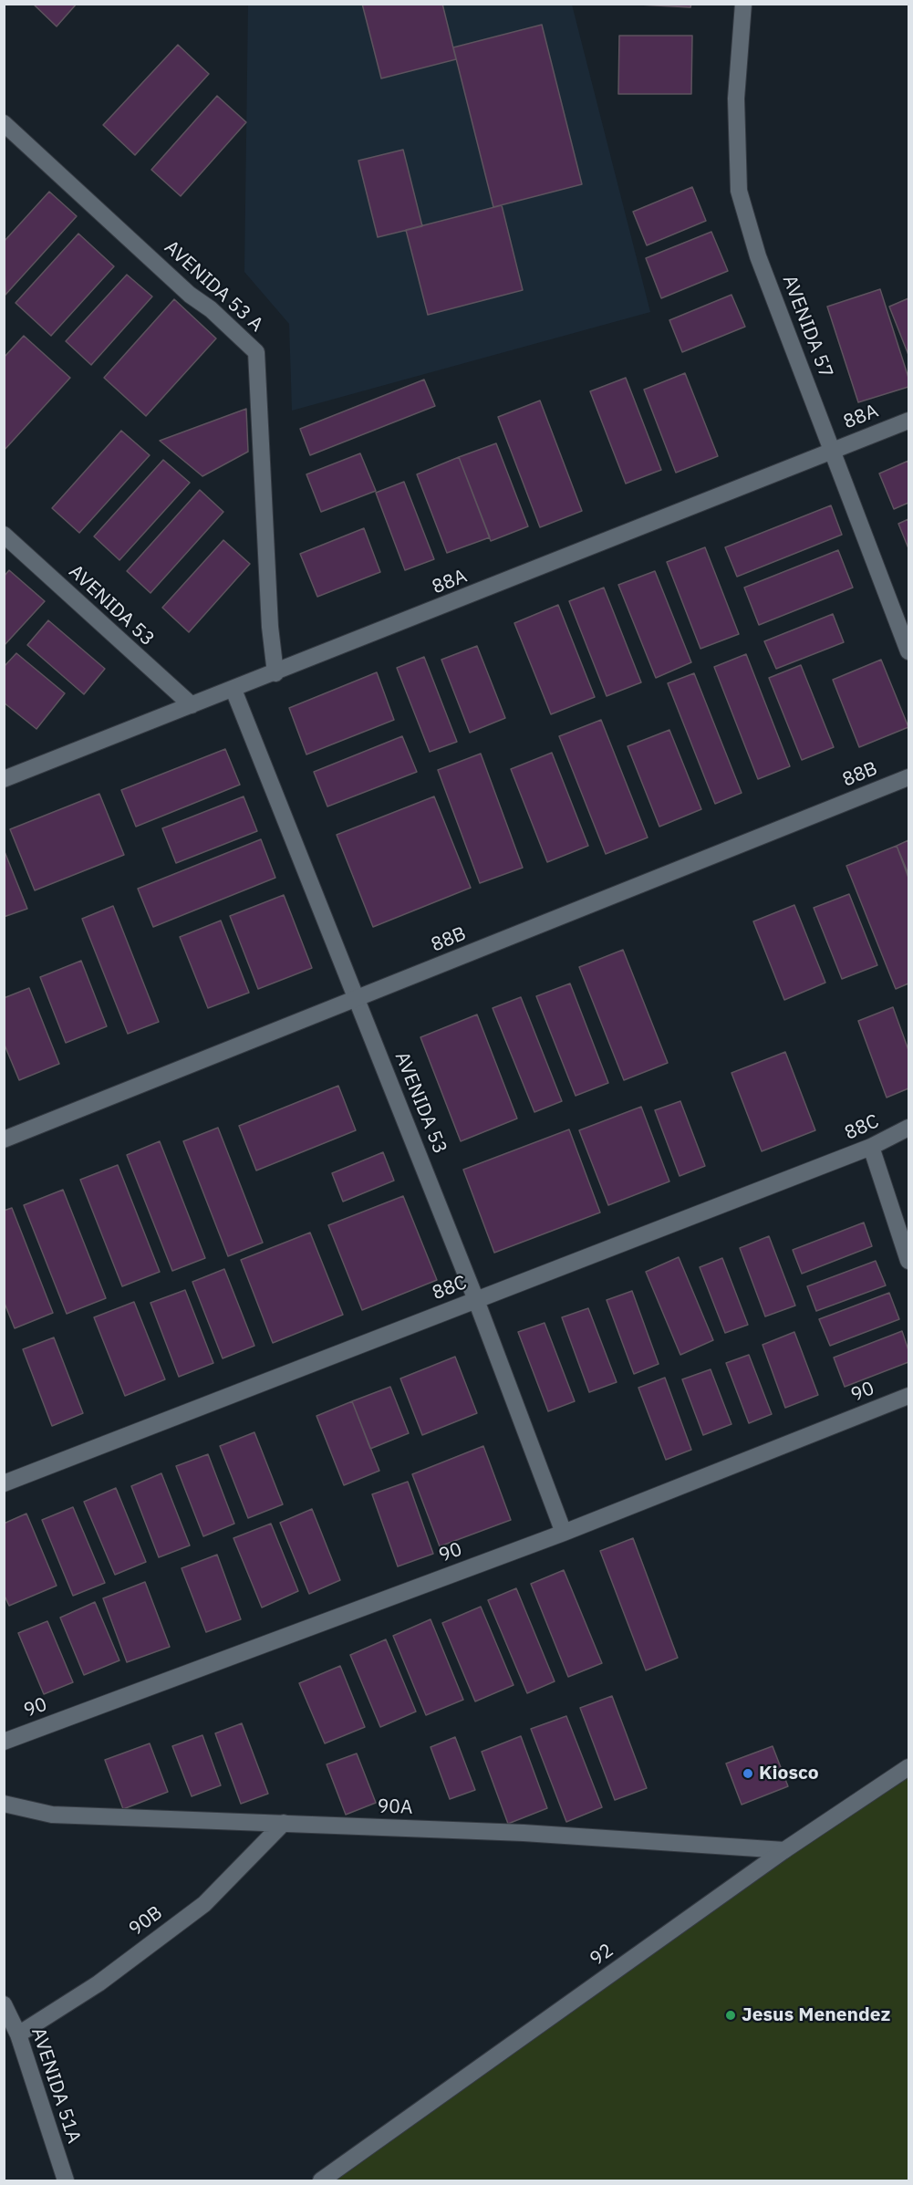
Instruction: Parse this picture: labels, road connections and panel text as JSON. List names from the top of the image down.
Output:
{
  "streets": {
    "street": [
      "AVENIDA 53 A",
      "AVENIDA 57",
      "88A",
      "AVENIDA 53",
      "88B",
      "88C",
      "90",
      "90A",
      "90B",
      "92",
      "AVENIDA 51A"
    ]
  },
  "crossings": [
    ["AVENIDA 53 A", "88A"],
    ["AVENIDA 57", "88A"],
    ["88A", "AVENIDA 53"],
    ["AVENIDA 53", "88B"],
    ["AVENIDA 53", "88C"],
    ["AVENIDA 53", "90"],
    ["90A", "90B"],
    ["90A", "92"],
    ["90B", "AVENIDA 51A"]
  ],
  "places": ["Kiosco", "Jesus Menendez"]
}
